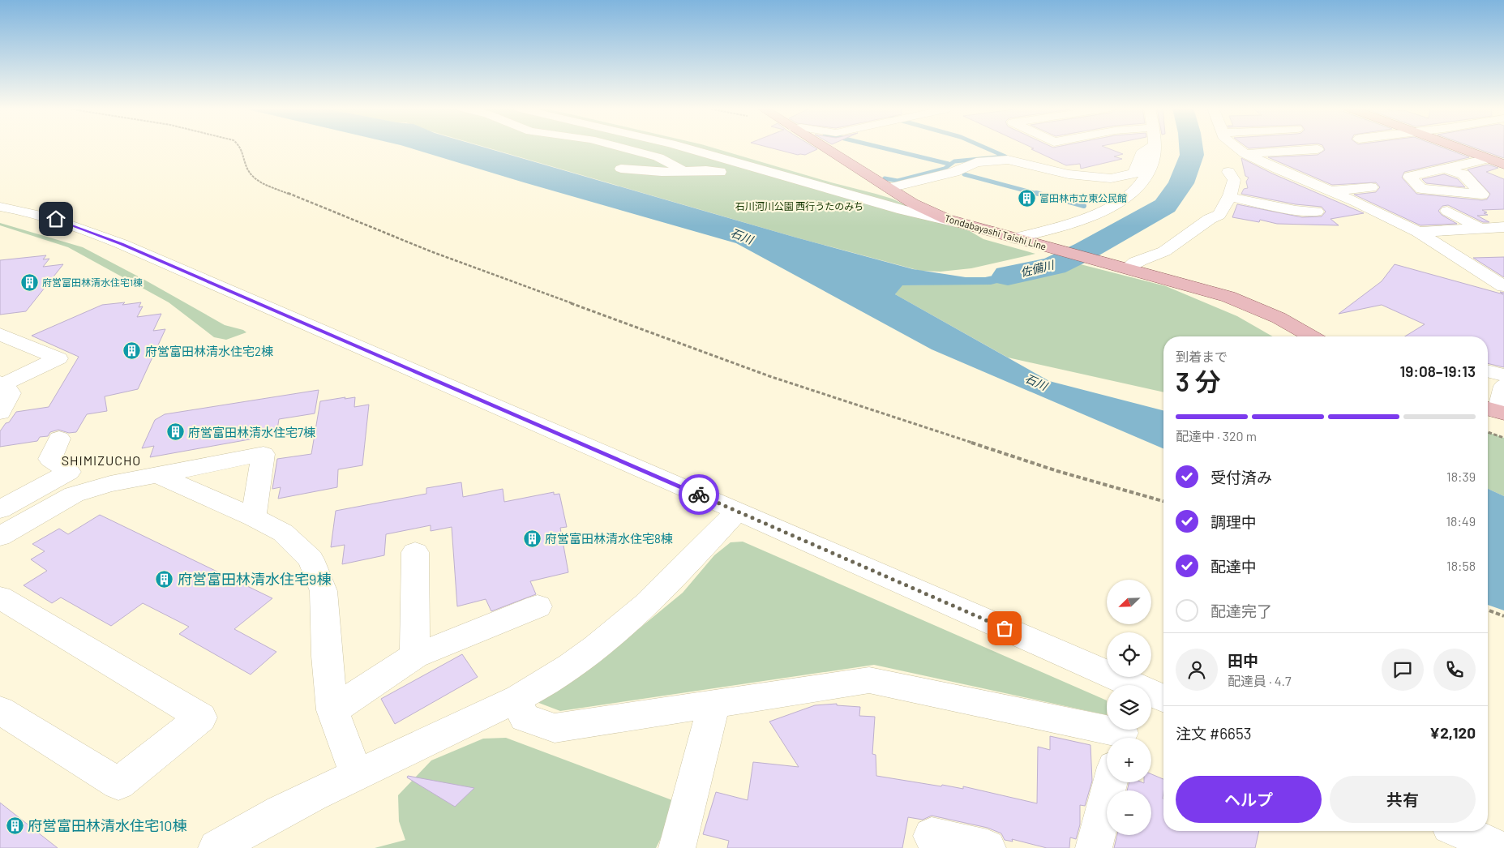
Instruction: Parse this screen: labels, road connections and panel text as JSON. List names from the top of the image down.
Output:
{
  "streets": {
    "main road": ["Tondabayashi Taishi Line"]
  },
  "districts": ["SHIMIZUCHO"],
  "water": ["石川", "佐備川"],
  "parks": ["石川河川公園 西行うたのみち"],
  "places": {
    "building": [
      "富田林市立東公民館",
      "府営富田林清水住宅1棟",
      "府営富田林清水住宅2棟",
      "府営富田林清水住宅7棟",
      "府営富田林清水住宅8棟",
      "府営富田林清水住宅9棟",
      "府営富田林清水住宅10棟"
    ]
  },
  "north": "bottom left",
  "page": {
    "heading": ["3 分", "到着まで", "19:08–19:13"],
    "panel": [
      "田中",
      "配達員 · 4.7",
      "注文 #6653",
      "¥2,120"
    ],
    "bar": "配達中 · 320 m",
    "list": [
      ["受付済み", "18:39"],
      ["調理中", "18:49"],
      ["配達中", "18:58"],
      "配達完了"
    ],
    "map_buttons": ["+", "−"],
    "buttons": ["ヘルプ", "共有"]
  }
}
